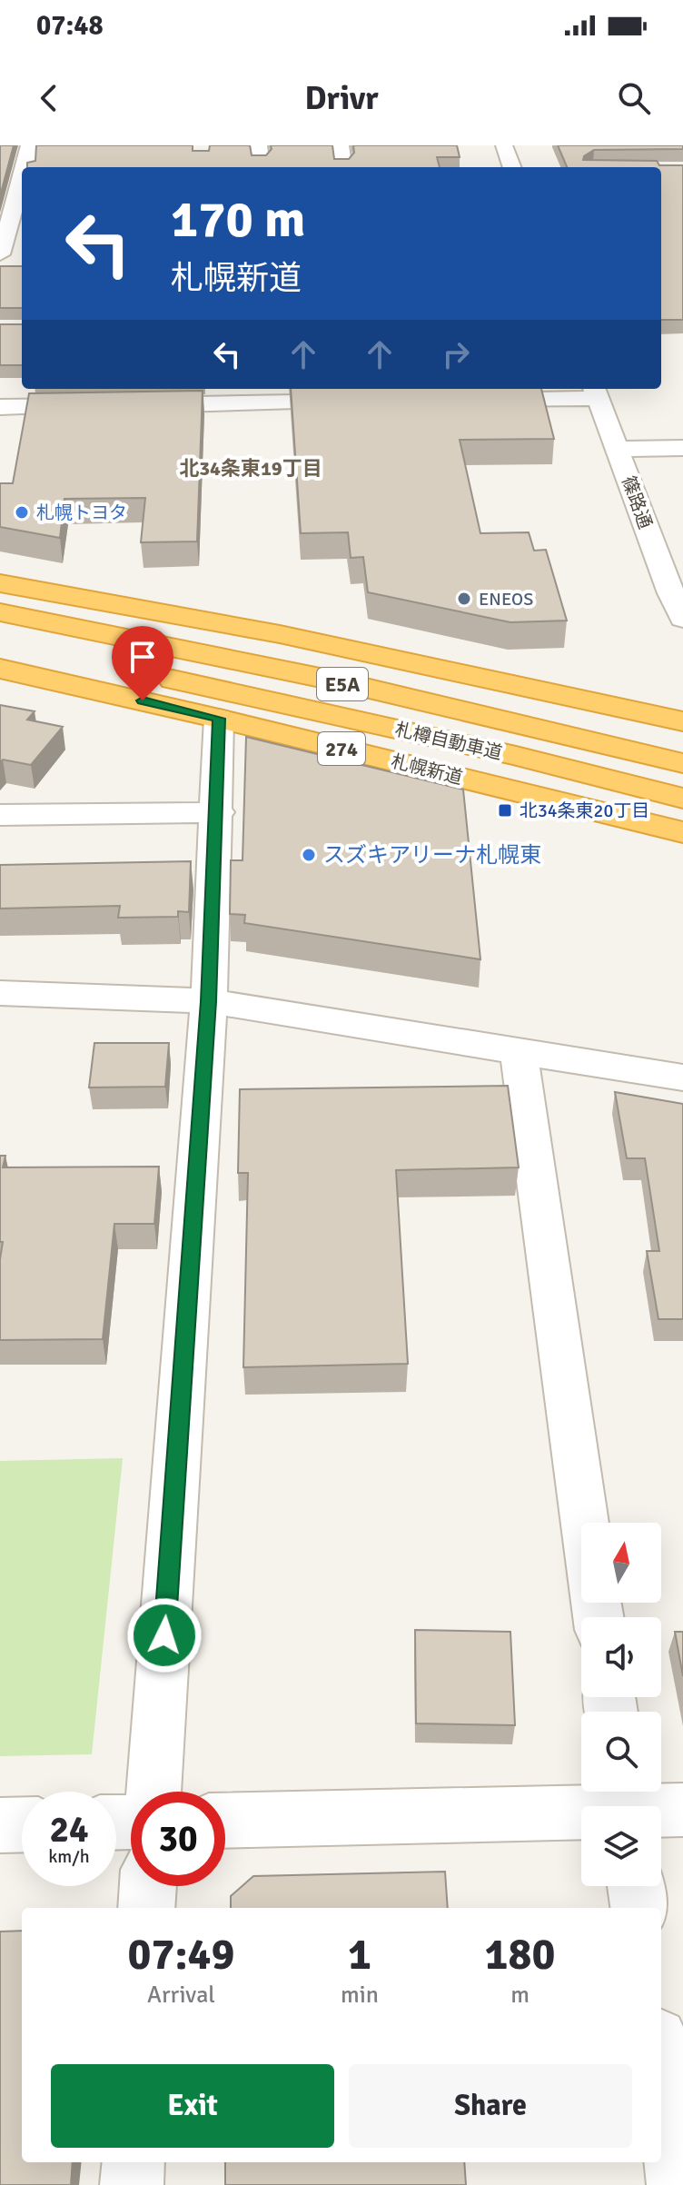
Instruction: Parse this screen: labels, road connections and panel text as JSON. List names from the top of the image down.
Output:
{
  "streets": {
    "highway": [
      "E5A",
      "札樽自動車道",
      "274",
      "札幌新道"
    ],
    "street": ["篠路通"]
  },
  "districts": ["北34条東19丁目"],
  "places": {
    "other": ["札幌トヨタ", "ENEOS", "スズキアリーナ札幌東"],
    "transit": ["北34条東20丁目"]
  },
  "north": "top",
  "page": {
    "status": "07:48",
    "header": "Drivr",
    "turn": ["170 m", "札幌新道"],
    "speed": "24 km/h",
    "limit": "30",
    "eta": [
      "07:49",
      "Arrival",
      "1",
      "min",
      "180",
      "m"
    ],
    "buttons": ["Exit", "Share"]
  }
}
